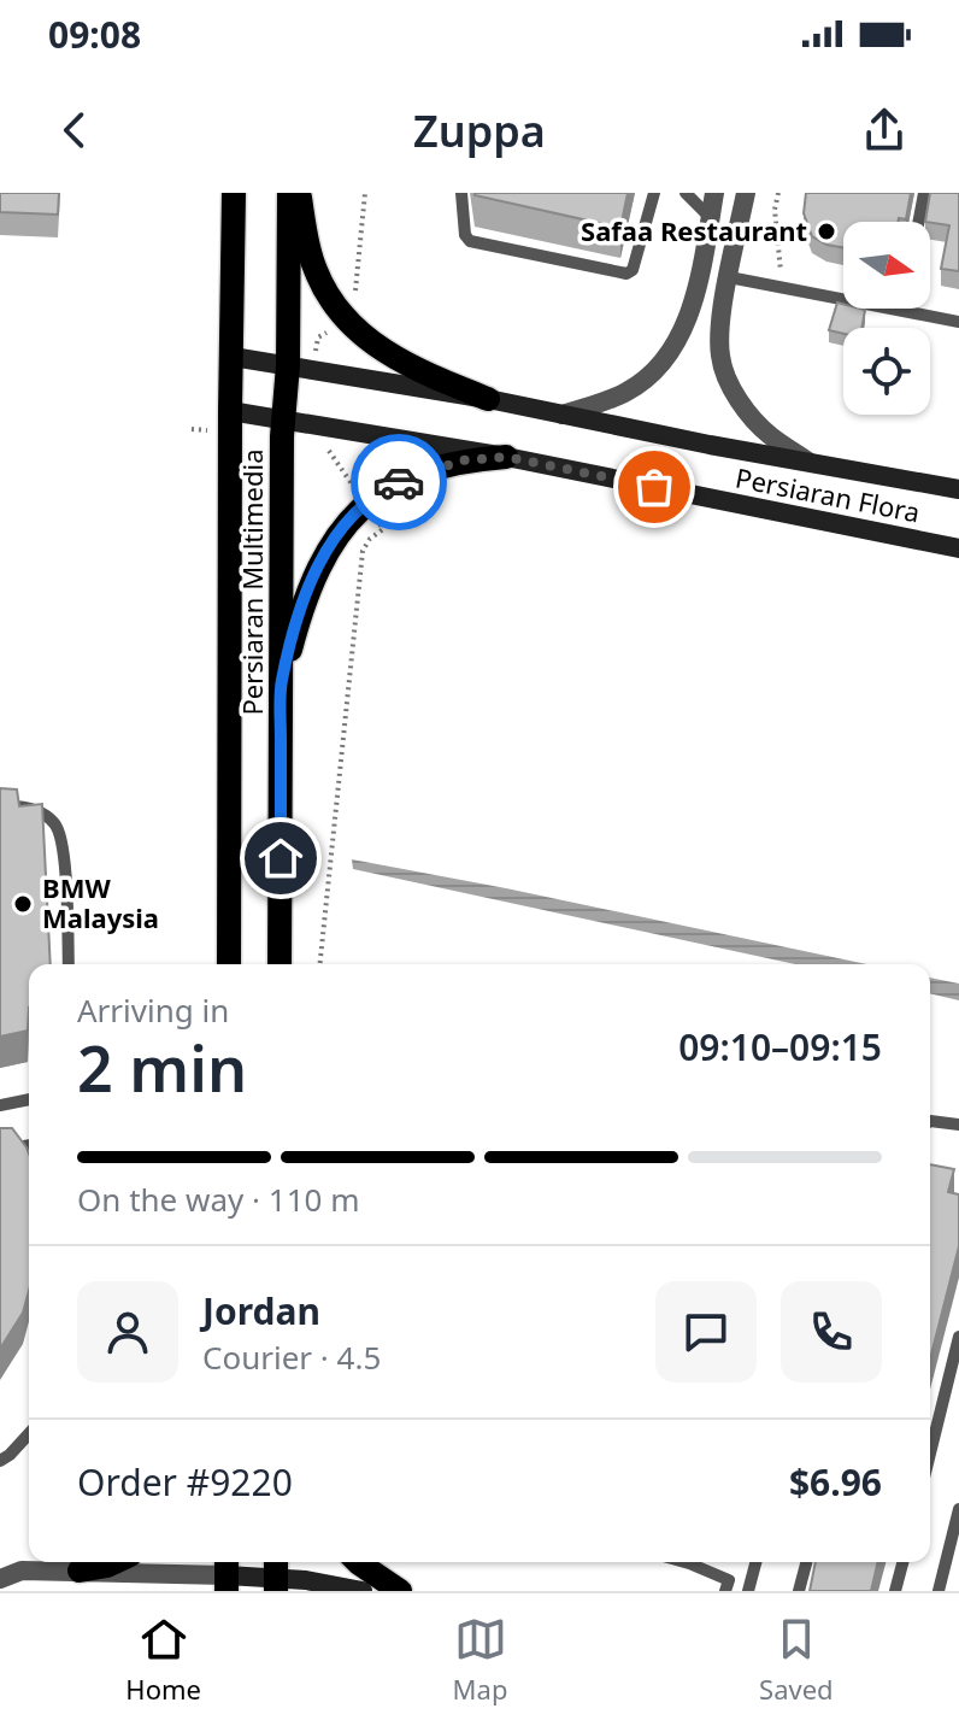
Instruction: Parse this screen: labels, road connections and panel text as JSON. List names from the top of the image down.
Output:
{
  "streets": {
    "main road": ["Persiaran Flora", "Persiaran Multimedia"]
  },
  "crossings": [
    ["Persiaran Flora", "Persiaran Multimedia"]
  ],
  "places": ["Safaa Restaurant", "BMW Malaysia"],
  "north": "right",
  "page": {
    "status": "09:08",
    "header": "Zuppa",
    "heading": ["2 min", "Arriving in", "09:10–09:15"],
    "panel": [
      "Jordan",
      "Courier · 4.5",
      "Order #9220",
      "$6.96"
    ],
    "bar": "On the way · 110 m",
    "tabs": ["Home", "Map", "Saved"]
  }
}
